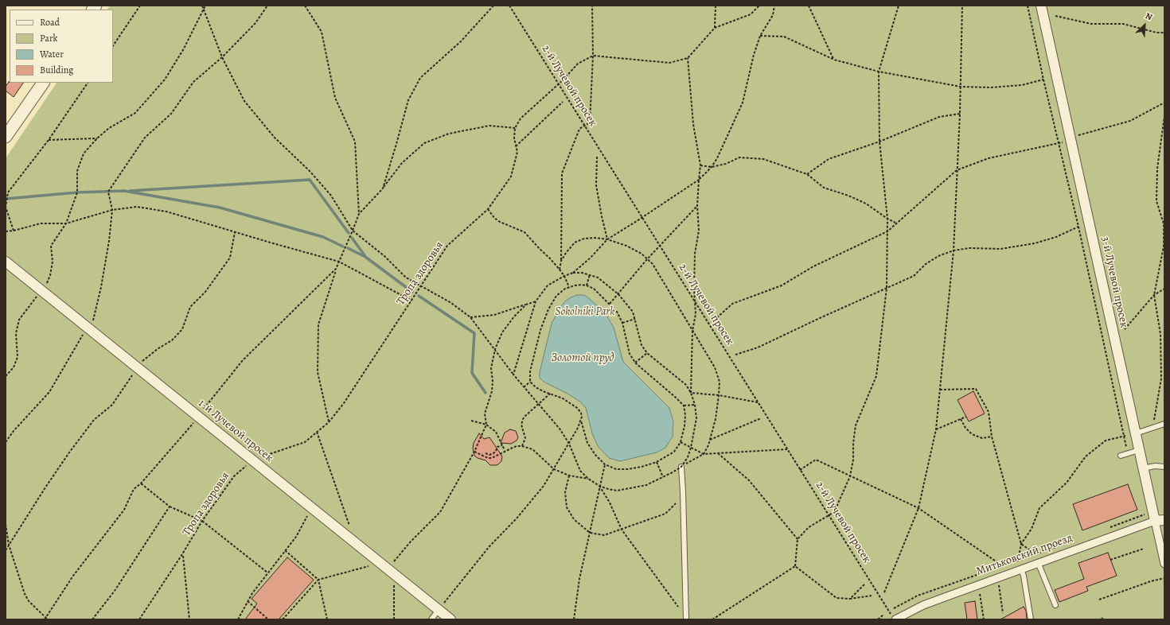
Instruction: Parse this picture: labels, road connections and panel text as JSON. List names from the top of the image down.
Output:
{
  "streets": {
    "street": ["3-й Лучевой просек", "1-й Лучевой просек", "Митьковский проезд"],
    "path": ["2-й Лучевой просек", "Тропа здоровья"]
  },
  "crossings": [
    ["Тропа здоровья", "1-й Лучевой просек"],
    ["3-й Лучевой просек", "Митьковский проезд"]
  ],
  "water": ["Золотой пруд"],
  "parks": ["Sokolniki Park"],
  "legend": [
    "Road",
    "Park",
    "Water",
    "Building"
  ],
  "north": "top right"
}
